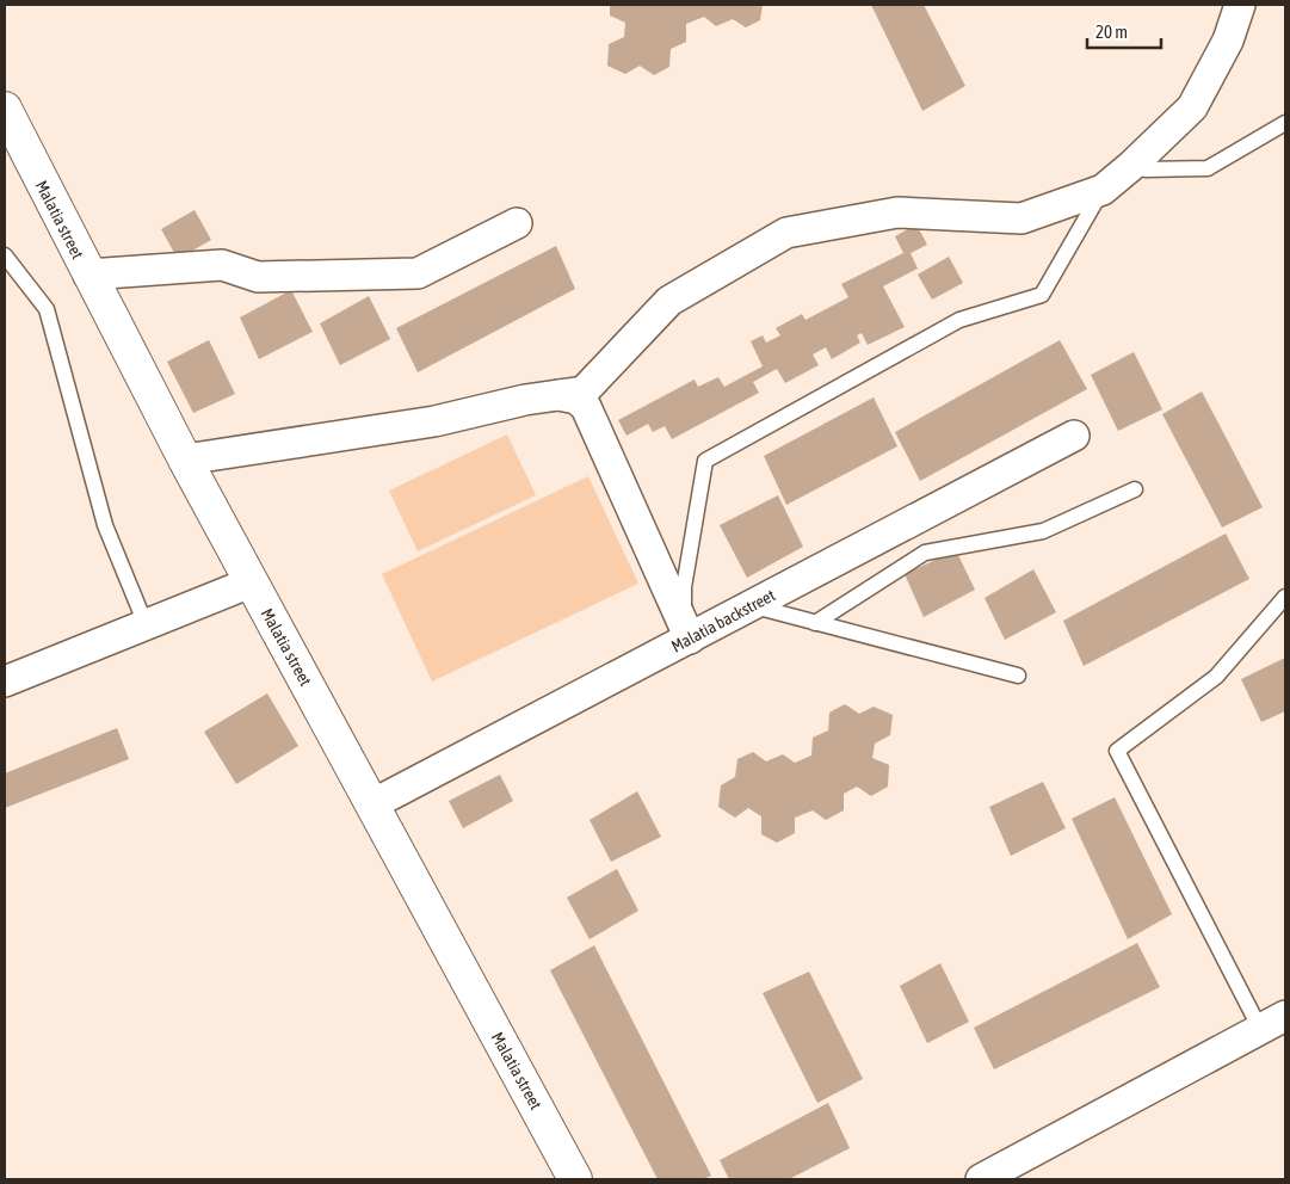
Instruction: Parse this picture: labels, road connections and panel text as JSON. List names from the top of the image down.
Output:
{
  "streets": {
    "street": ["Malatia street", "Malatia backstreet"]
  },
  "crossings": [
    ["Malatia street", "Malatia backstreet"]
  ],
  "scale_bar": "20 m"
}
